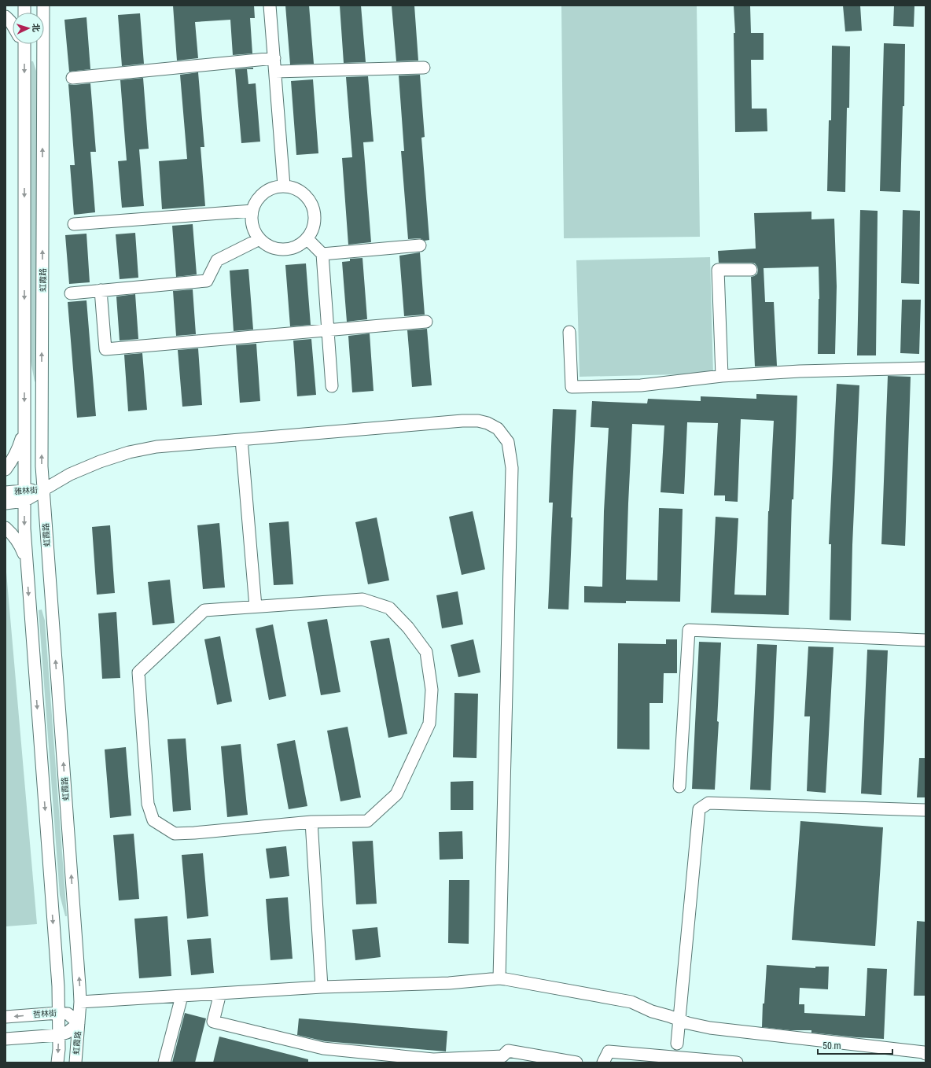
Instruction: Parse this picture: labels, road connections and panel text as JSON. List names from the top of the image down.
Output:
{
  "streets": {
    "street": ["虹霞路", "雅林街", "哲林街"]
  },
  "crossings": [
    ["虹霞路", "雅林街"],
    ["虹霞路", "哲林街"]
  ],
  "scale_bar": "50 m",
  "north": "right"
}
